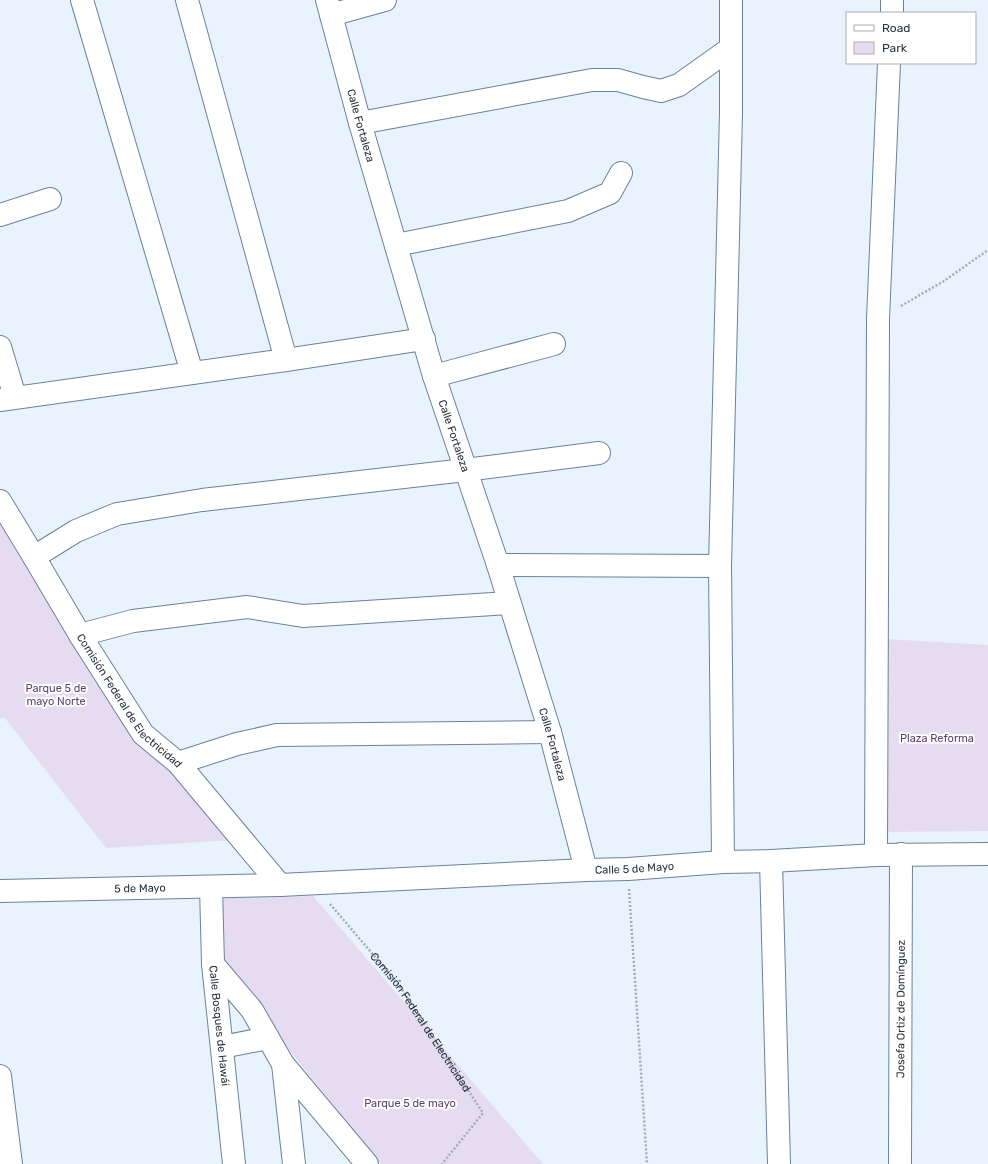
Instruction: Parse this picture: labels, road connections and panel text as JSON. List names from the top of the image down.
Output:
{
  "streets": {
    "street": [
      "Calle Fortaleza",
      "Comisión Federal de Electricidad",
      "Calle 5 de Mayo",
      "5 de Mayo",
      "Josefa Ortiz de Domínguez",
      "Calle Bosques de Hawái"
    ]
  },
  "crossings": [
    ["Calle Fortaleza", "Calle 5 de Mayo"],
    ["Comisión Federal de Electricidad", "Calle 5 de Mayo"],
    ["Comisión Federal de Electricidad", "5 de Mayo"],
    ["Calle 5 de Mayo", "5 de Mayo"],
    ["Calle 5 de Mayo", "Josefa Ortiz de Domínguez"],
    ["5 de Mayo", "Calle Bosques de Hawái"]
  ],
  "parks": ["Parque 5 de mayo Norte", "Plaza Reforma", "Parque 5 de mayo"],
  "legend": ["Road", "Park"]
}
